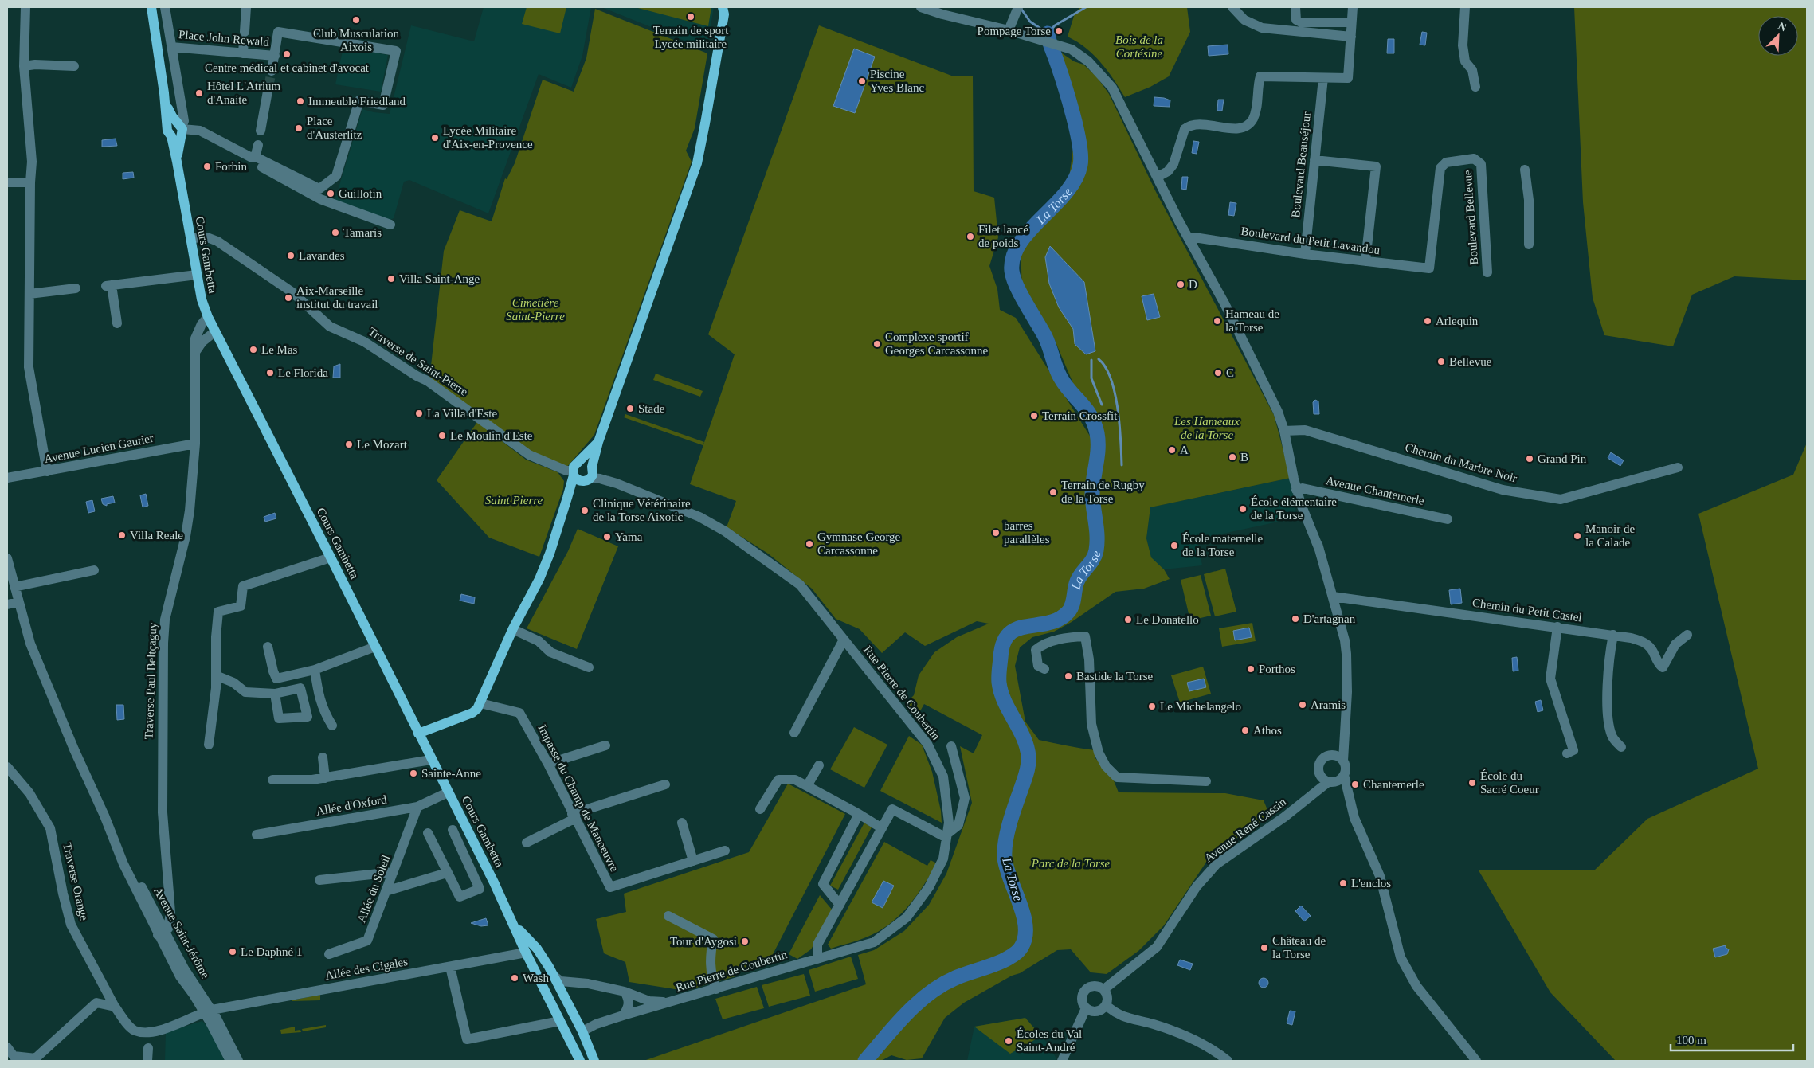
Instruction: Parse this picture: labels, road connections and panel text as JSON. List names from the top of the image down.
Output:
{
  "streets": {
    "main road": ["Cours Gambetta"],
    "street": [
      "Place John Rewald",
      "Boulevard Beauséjour",
      "Boulevard Bellevue",
      "Boulevard du Petit Lavandou",
      "Traverse de Saint-Pierre",
      "Avenue Lucien Gautier",
      "Chemin du Marbre Noir",
      "Avenue Chantemerle",
      "Chemin du Petit Castel",
      "Traverse Paul Beltçaguy",
      "Rue Pierre de Coubertin",
      "Impasse du Champ de Manoeuvre",
      "Allée d'Oxford",
      "Avenue René Cassin",
      "Traverse Orange",
      "Allée du Soleil",
      "Avenue Saint-Jérôme",
      "Allée des Cigales"
    ]
  },
  "crossings": [
    ["Place John Rewald", "Cours Gambetta"],
    ["Boulevard Beauséjour", "Boulevard du Petit Lavandou"],
    ["Boulevard Bellevue", "Boulevard du Petit Lavandou"],
    ["Cours Gambetta", "Traverse de Saint-Pierre"],
    ["Cours Gambetta", "Traverse Paul Beltçaguy"],
    ["Cours Gambetta", "Rue Pierre de Coubertin"],
    ["Cours Gambetta", "Allée d'Oxford"],
    ["Cours Gambetta", "Allée des Cigales"],
    ["Traverse de Saint-Pierre", "Rue Pierre de Coubertin"],
    ["Avenue Lucien Gautier", "Traverse Paul Beltçaguy"],
    ["Traverse Paul Beltçaguy", "Avenue Saint-Jérôme"],
    ["Allée d'Oxford", "Allée du Soleil"],
    ["Traverse Orange", "Avenue Saint-Jérôme"],
    ["Traverse Orange", "Allée des Cigales"],
    ["Avenue Saint-Jérôme", "Allée des Cigales"]
  ],
  "water": ["La Torse"],
  "parks": [
    "Bois de la Cortésine",
    "Cimetière Saint-Pierre",
    "Les Hameaux de la Torse",
    "Saint Pierre",
    "Parc de la Torse"
  ],
  "places": [
    "Terrain de sport Lycée militaire",
    "Club Musculation Aixois",
    "Pompage Torse",
    "Centre médical et cabinet d'avocat",
    "Piscine Yves Blanc",
    "Hôtel L'Atrium d'Anaite",
    "Immeuble Friedland",
    "Place d'Austerlitz",
    "Lycée Militaire d'Aix-en-Provence",
    "Forbin",
    "Guillotin",
    "Tamaris",
    "Filet lancé de poids",
    "Lavandes",
    "Villa Saint-Ange",
    "D",
    "Aix-Marseille institut du travail",
    "Hameau de la Torse",
    "Arlequin",
    "Complexe sportif Georges Carcassonne",
    "Le Mas",
    "Bellevue",
    "Le Florida",
    "C",
    "Stade",
    "La Villa d'Este",
    "Terrain Crossfit",
    "Le Moulin d'Este",
    "Le Mozart",
    "A",
    "B",
    "Grand Pin",
    "Terrain de Rugby de la Torse",
    "École élémentaire de la Torse",
    "Clinique Vétérinaire de la Torse Aixotic",
    "barres parallèles",
    "Villa Reale",
    "Manoir de la Calade",
    "Yama",
    "Gymnase George Carcassonne",
    "École maternelle de la Torse",
    "D'artagnan",
    "Le Donatello",
    "Porthos",
    "Bastide la Torse",
    "Aramis",
    "Le Michelangelo",
    "Athos",
    "Sainte-Anne",
    "École du Sacré Coeur",
    "Chantemerle",
    "L'enclos",
    "Tour d'Aygosi",
    "Château de la Torse",
    "Le Daphné 1",
    "Wash",
    "Écoles du Val Saint-André"
  ],
  "scale_bar": "100 m",
  "north": "top right"
}
